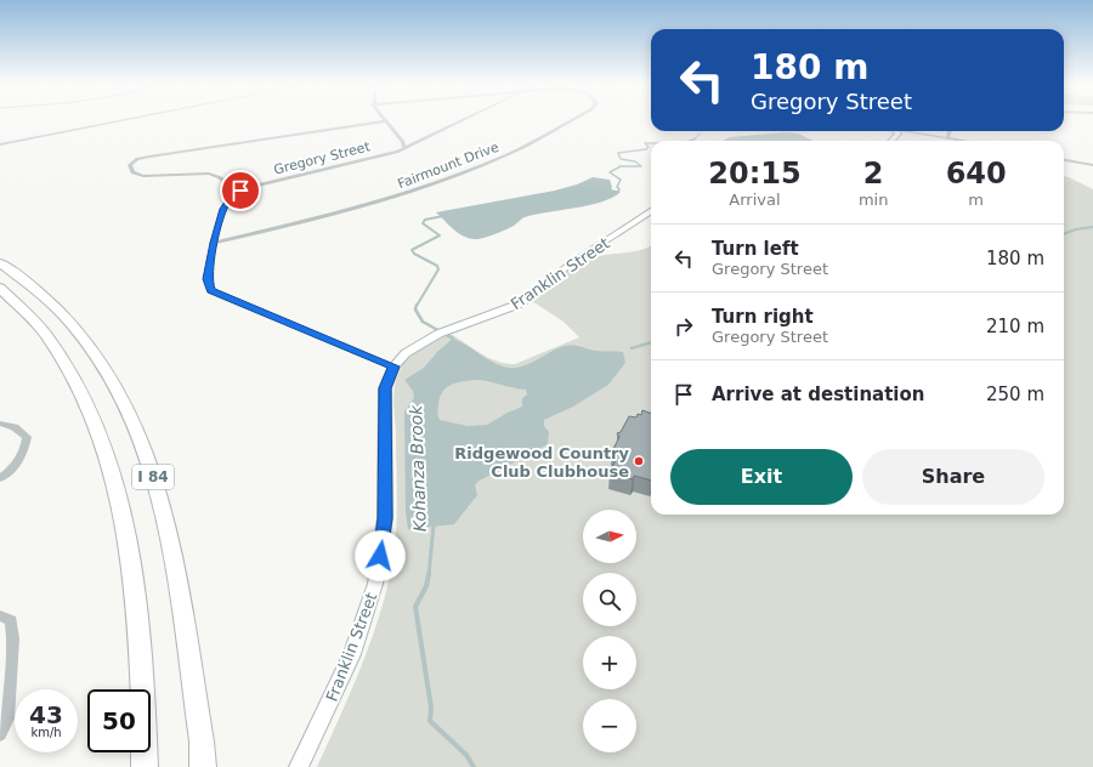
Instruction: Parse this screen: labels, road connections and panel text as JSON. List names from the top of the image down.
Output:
{
  "streets": {
    "highway": ["I 84"],
    "main road": ["Franklin Street"],
    "street": ["Gregory Street", "Fairmount Drive"]
  },
  "water": ["Kohanza Brook"],
  "places": ["Ridgewood Country Club Clubhouse"],
  "north": "right",
  "page": {
    "turn": ["180 m", "Gregory Street"],
    "eta": [
      "20:15",
      "Arrival",
      "2",
      "min",
      "640",
      "m"
    ],
    "list": [
      {
        "name": "Turn left",
        "note": "Gregory Street",
        "value": "180 m"
      },
      {
        "name": "Turn right",
        "note": "Gregory Street",
        "value": "210 m"
      },
      {
        "name": "Arrive at destination",
        "value": "250 m"
      }
    ],
    "buttons": ["Exit", "Share"],
    "map_buttons": ["+", "−"],
    "speed": "43 km/h",
    "limit": "50"
  }
}
